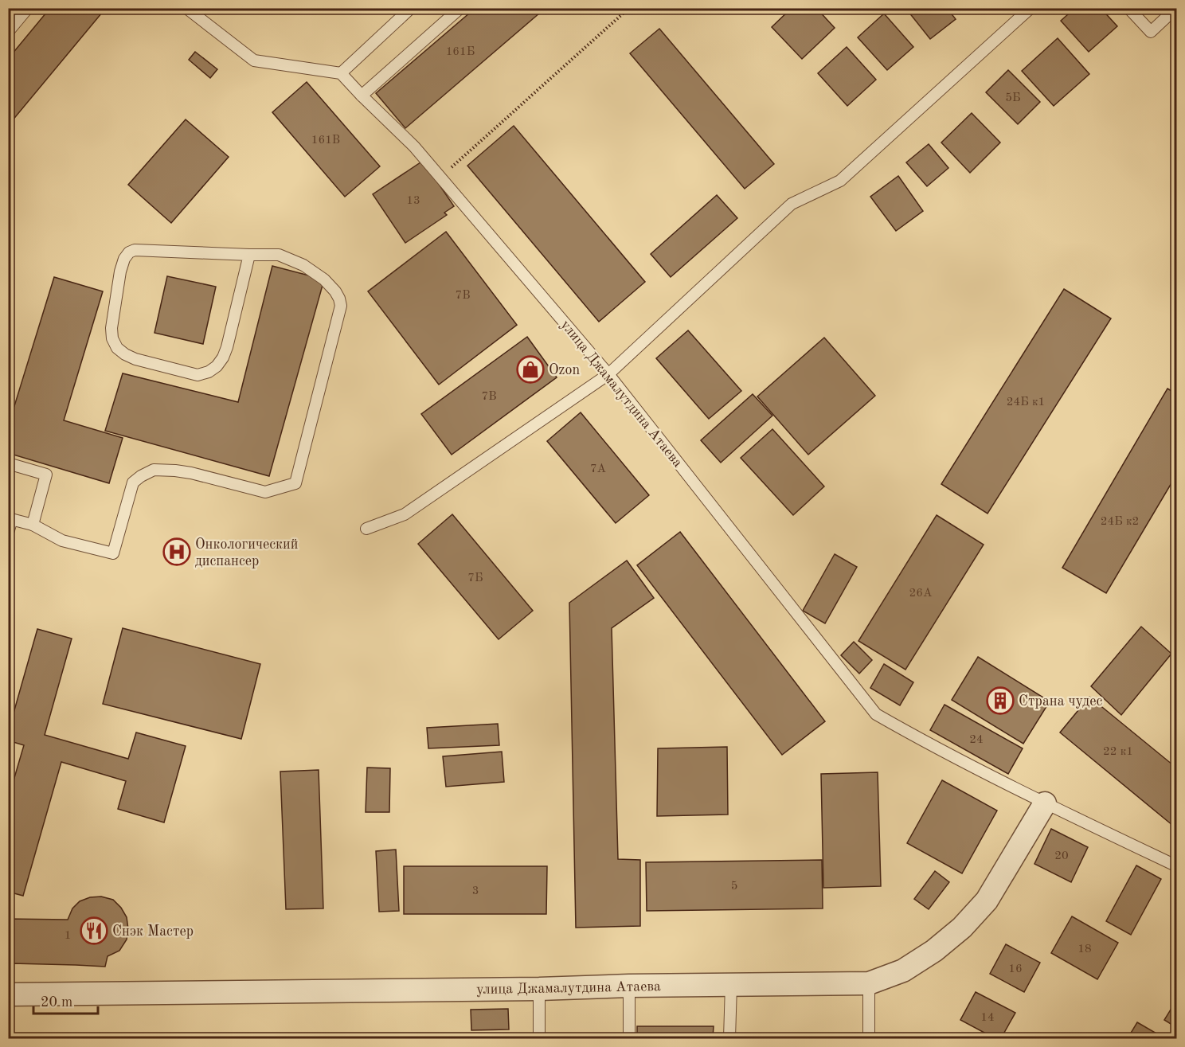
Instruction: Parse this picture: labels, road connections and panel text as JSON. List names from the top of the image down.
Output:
{
  "streets": {
    "street": ["улица Джамалутдина Атаева"]
  },
  "places": {
    "shop": ["Ozon"],
    "hospital": ["Онкологический диспансер"],
    "building": ["Страна чудес"],
    "restaurant": ["Снэк Мастер"]
  },
  "house_numbers": [
    "161Б",
    "5Б",
    "161В",
    "13",
    "7В",
    "7В",
    "24Б к1",
    "7А",
    "24Б к2",
    "7Б",
    "26А",
    "24",
    "22 к1",
    "20",
    "5",
    "3",
    "1",
    "18",
    "16",
    "14"
  ],
  "scale_bar": "20 m"
}
